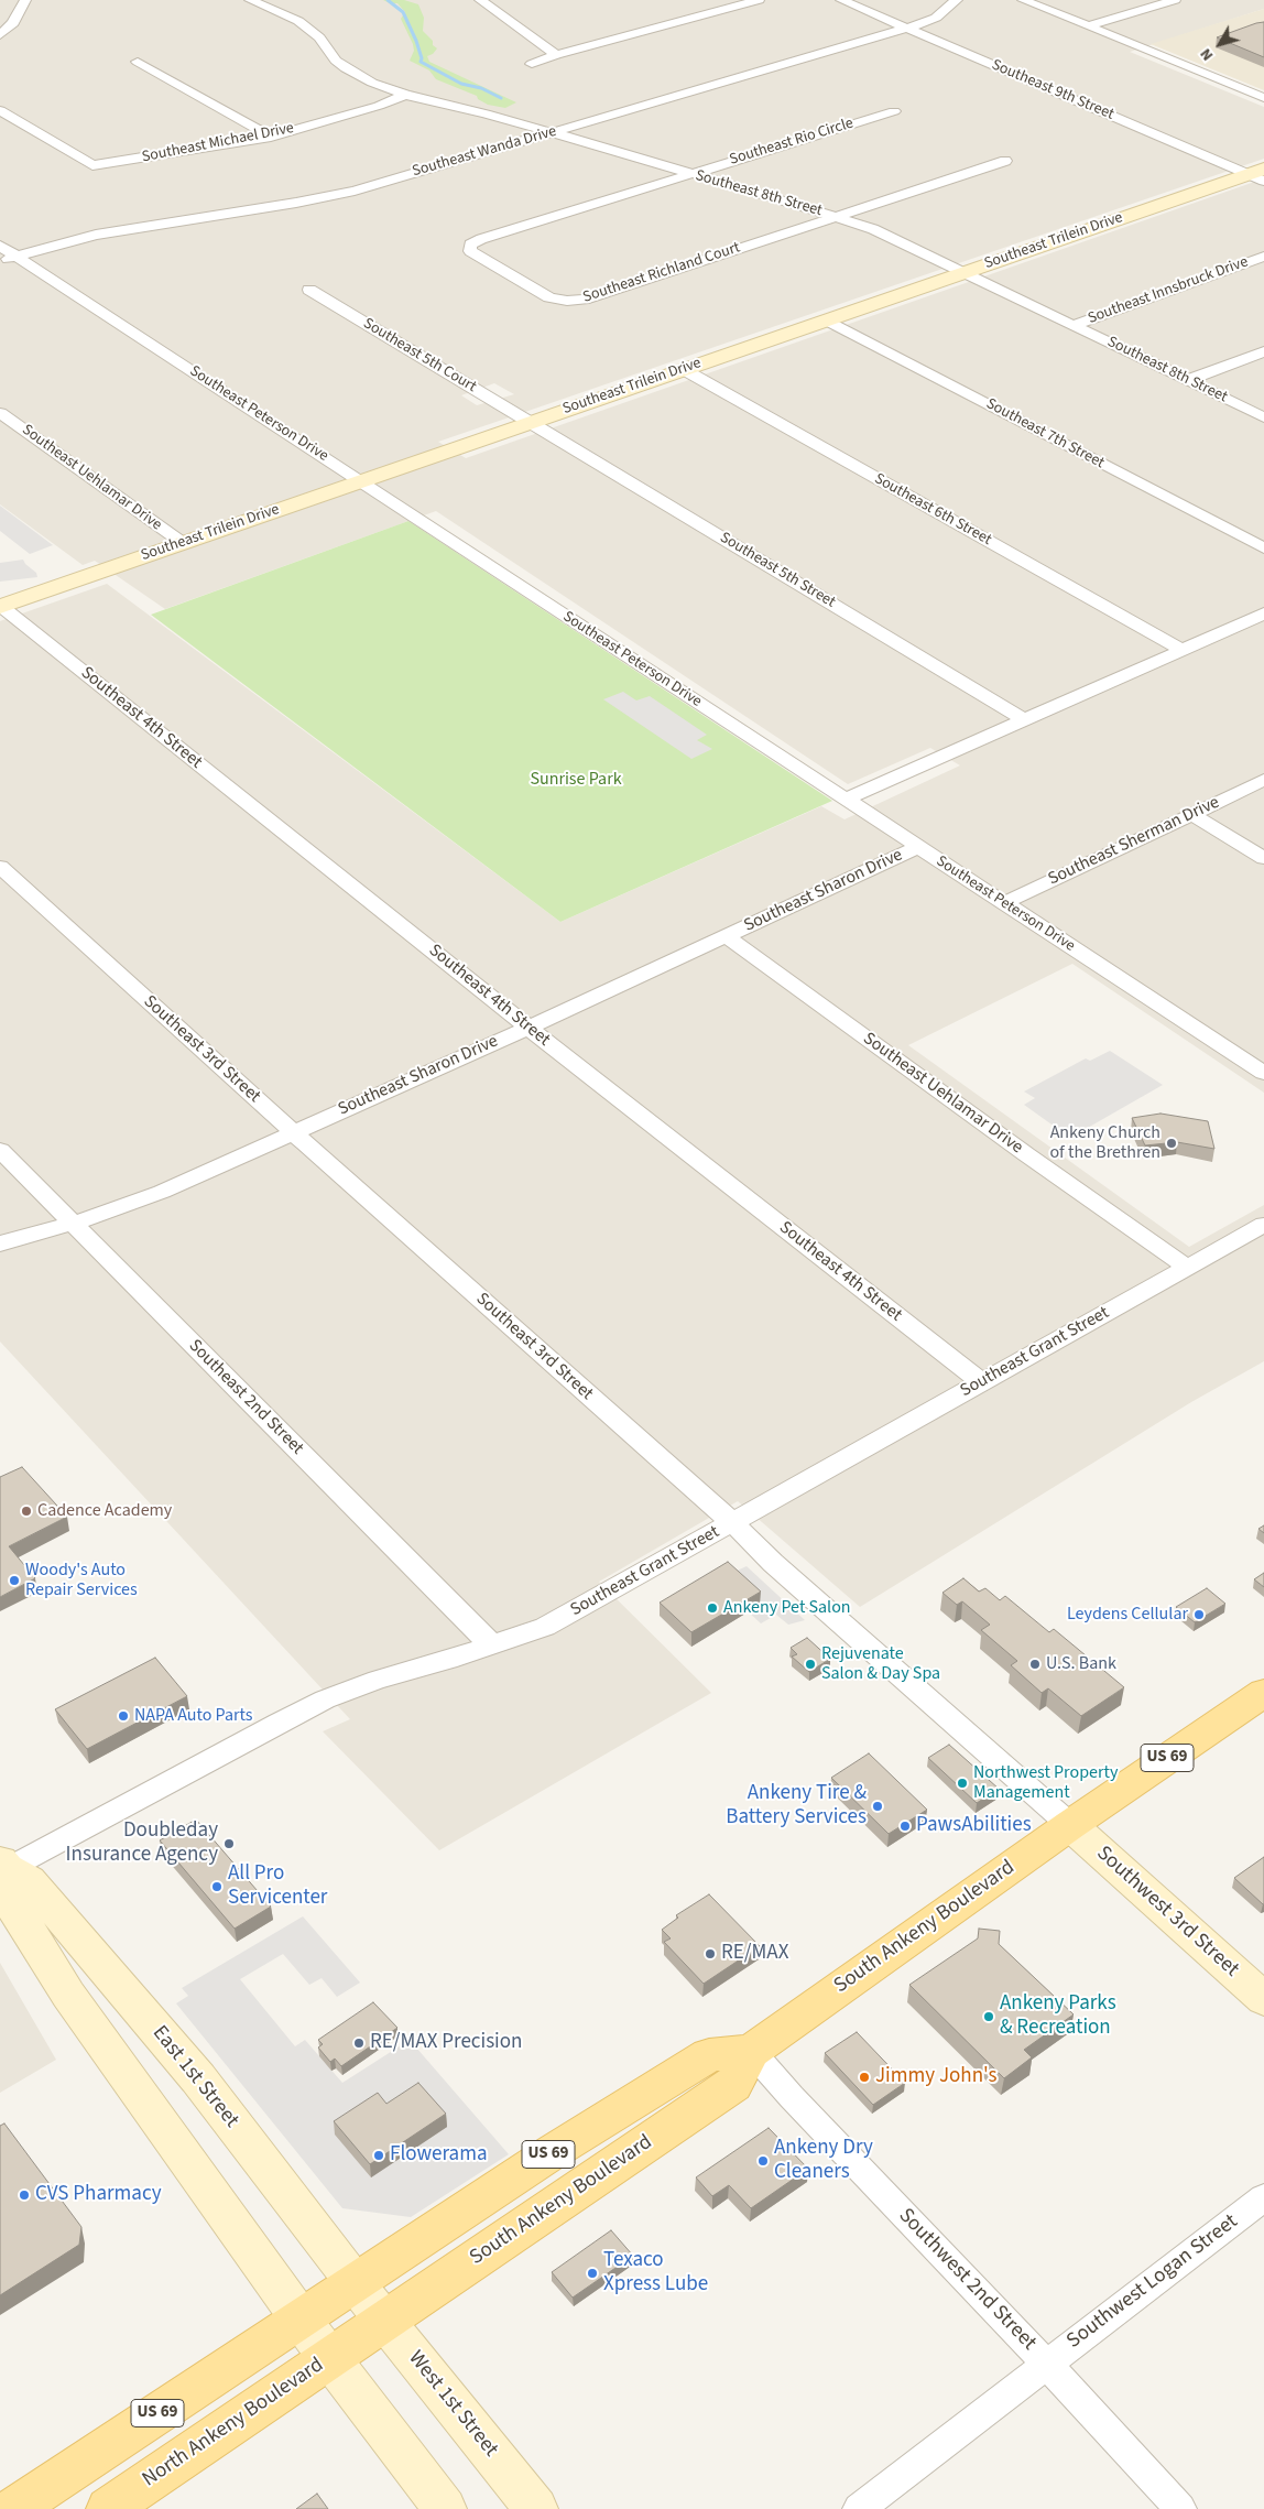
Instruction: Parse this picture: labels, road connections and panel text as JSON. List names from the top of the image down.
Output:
{
  "streets": {
    "main road": ["US 69", "South Ankeny Boulevard", "North Ankeny Boulevard"],
    "street": [
      "Southeast 9th Street",
      "Southeast Rio Circle",
      "Southeast Michael Drive",
      "Southeast Wanda Drive",
      "Southeast 8th Street",
      "Southeast Trilein Drive",
      "Southeast Richland Court",
      "Southeast Innsbruck Drive",
      "Southeast 5th Court",
      "Southeast Peterson Drive",
      "Southeast 7th Street",
      "Southeast Uehlamar Drive",
      "Southeast 6th Street",
      "Southeast 5th Street",
      "Southeast 4th Street",
      "Southeast Sherman Drive",
      "Southeast Sharon Drive",
      "Southeast 3rd Street",
      "Southeast Grant Street",
      "Southeast 2nd Street",
      "Southwest 3rd Street",
      "East 1st Street",
      "Southwest 2nd Street",
      "Southwest Logan Street",
      "West 1st Street"
    ]
  },
  "crossings": [
    ["Southeast 9th Street", "Southeast Wanda Drive"],
    ["Southeast 9th Street", "Southeast Trilein Drive"],
    ["Southeast Rio Circle", "Southeast 8th Street"],
    ["Southeast Rio Circle", "Southeast Richland Court"],
    ["Southeast Michael Drive", "Southeast 8th Street"],
    ["Southeast Wanda Drive", "Southeast 8th Street"],
    ["Southeast Wanda Drive", "Southeast Peterson Drive"],
    ["Southeast 8th Street", "Southeast Trilein Drive"],
    ["Southeast 8th Street", "Southeast Richland Court"],
    ["Southeast 8th Street", "Southeast Innsbruck Drive"],
    ["Southeast Trilein Drive", "Southeast 5th Court"],
    ["Southeast Trilein Drive", "Southeast Peterson Drive"],
    ["Southeast Trilein Drive", "Southeast 7th Street"],
    ["Southeast Trilein Drive", "Southeast Uehlamar Drive"],
    ["Southeast Trilein Drive", "Southeast 6th Street"],
    ["Southeast Trilein Drive", "Southeast 5th Street"],
    ["Southeast Trilein Drive", "Southeast 4th Street"],
    ["Southeast 5th Court", "Southeast 5th Street"],
    ["Southeast Peterson Drive", "Southeast Sherman Drive"],
    ["Southeast Peterson Drive", "Southeast Sharon Drive"],
    ["Southeast Uehlamar Drive", "Southeast Sharon Drive"],
    ["Southeast Uehlamar Drive", "Southeast Grant Street"],
    ["Southeast 4th Street", "Southeast Sharon Drive"],
    ["Southeast 4th Street", "Southeast Grant Street"],
    ["Southeast Sharon Drive", "Southeast 3rd Street"],
    ["Southeast Sharon Drive", "Southeast 2nd Street"],
    ["Southeast 3rd Street", "Southeast Grant Street"],
    ["Southeast 3rd Street", "Southwest 3rd Street"],
    ["Southeast 3rd Street", "South Ankeny Boulevard"],
    ["Southeast Grant Street", "Southeast 2nd Street"],
    ["Southeast Grant Street", "East 1st Street"],
    ["US 69", "South Ankeny Boulevard"],
    ["US 69", "East 1st Street"],
    ["US 69", "West 1st Street"],
    ["US 69", "North Ankeny Boulevard"],
    ["Southwest 3rd Street", "South Ankeny Boulevard"],
    ["South Ankeny Boulevard", "East 1st Street"],
    ["South Ankeny Boulevard", "Southwest 2nd Street"],
    ["South Ankeny Boulevard", "West 1st Street"],
    ["South Ankeny Boulevard", "North Ankeny Boulevard"],
    ["East 1st Street", "West 1st Street"],
    ["East 1st Street", "North Ankeny Boulevard"],
    ["Southwest 2nd Street", "Southwest Logan Street"],
    ["West 1st Street", "North Ankeny Boulevard"]
  ],
  "parks": ["Sunrise Park"],
  "places": [
    "Ankeny Church of the Brethren",
    "Cadence Academy",
    "Woody's Auto Repair Services",
    "Ankeny Pet Salon",
    "Leydens Cellular",
    "Rejuvenate Salon & Day Spa",
    "U.S. Bank",
    "NAPA Auto Parts",
    "Northwest Property Management",
    "Ankeny Tire & Battery Services",
    "PawsAbilities",
    "Doubleday Insurance Agency",
    "All Pro Servicenter",
    "RE/MAX",
    "Ankeny Parks & Recreation",
    "RE/MAX Precision",
    "Jimmy John's",
    "Flowerama",
    "Ankeny Dry Cleaners",
    "CVS Pharmacy",
    "Texaco Xpress Lube"
  ],
  "north": "bottom left"
}
